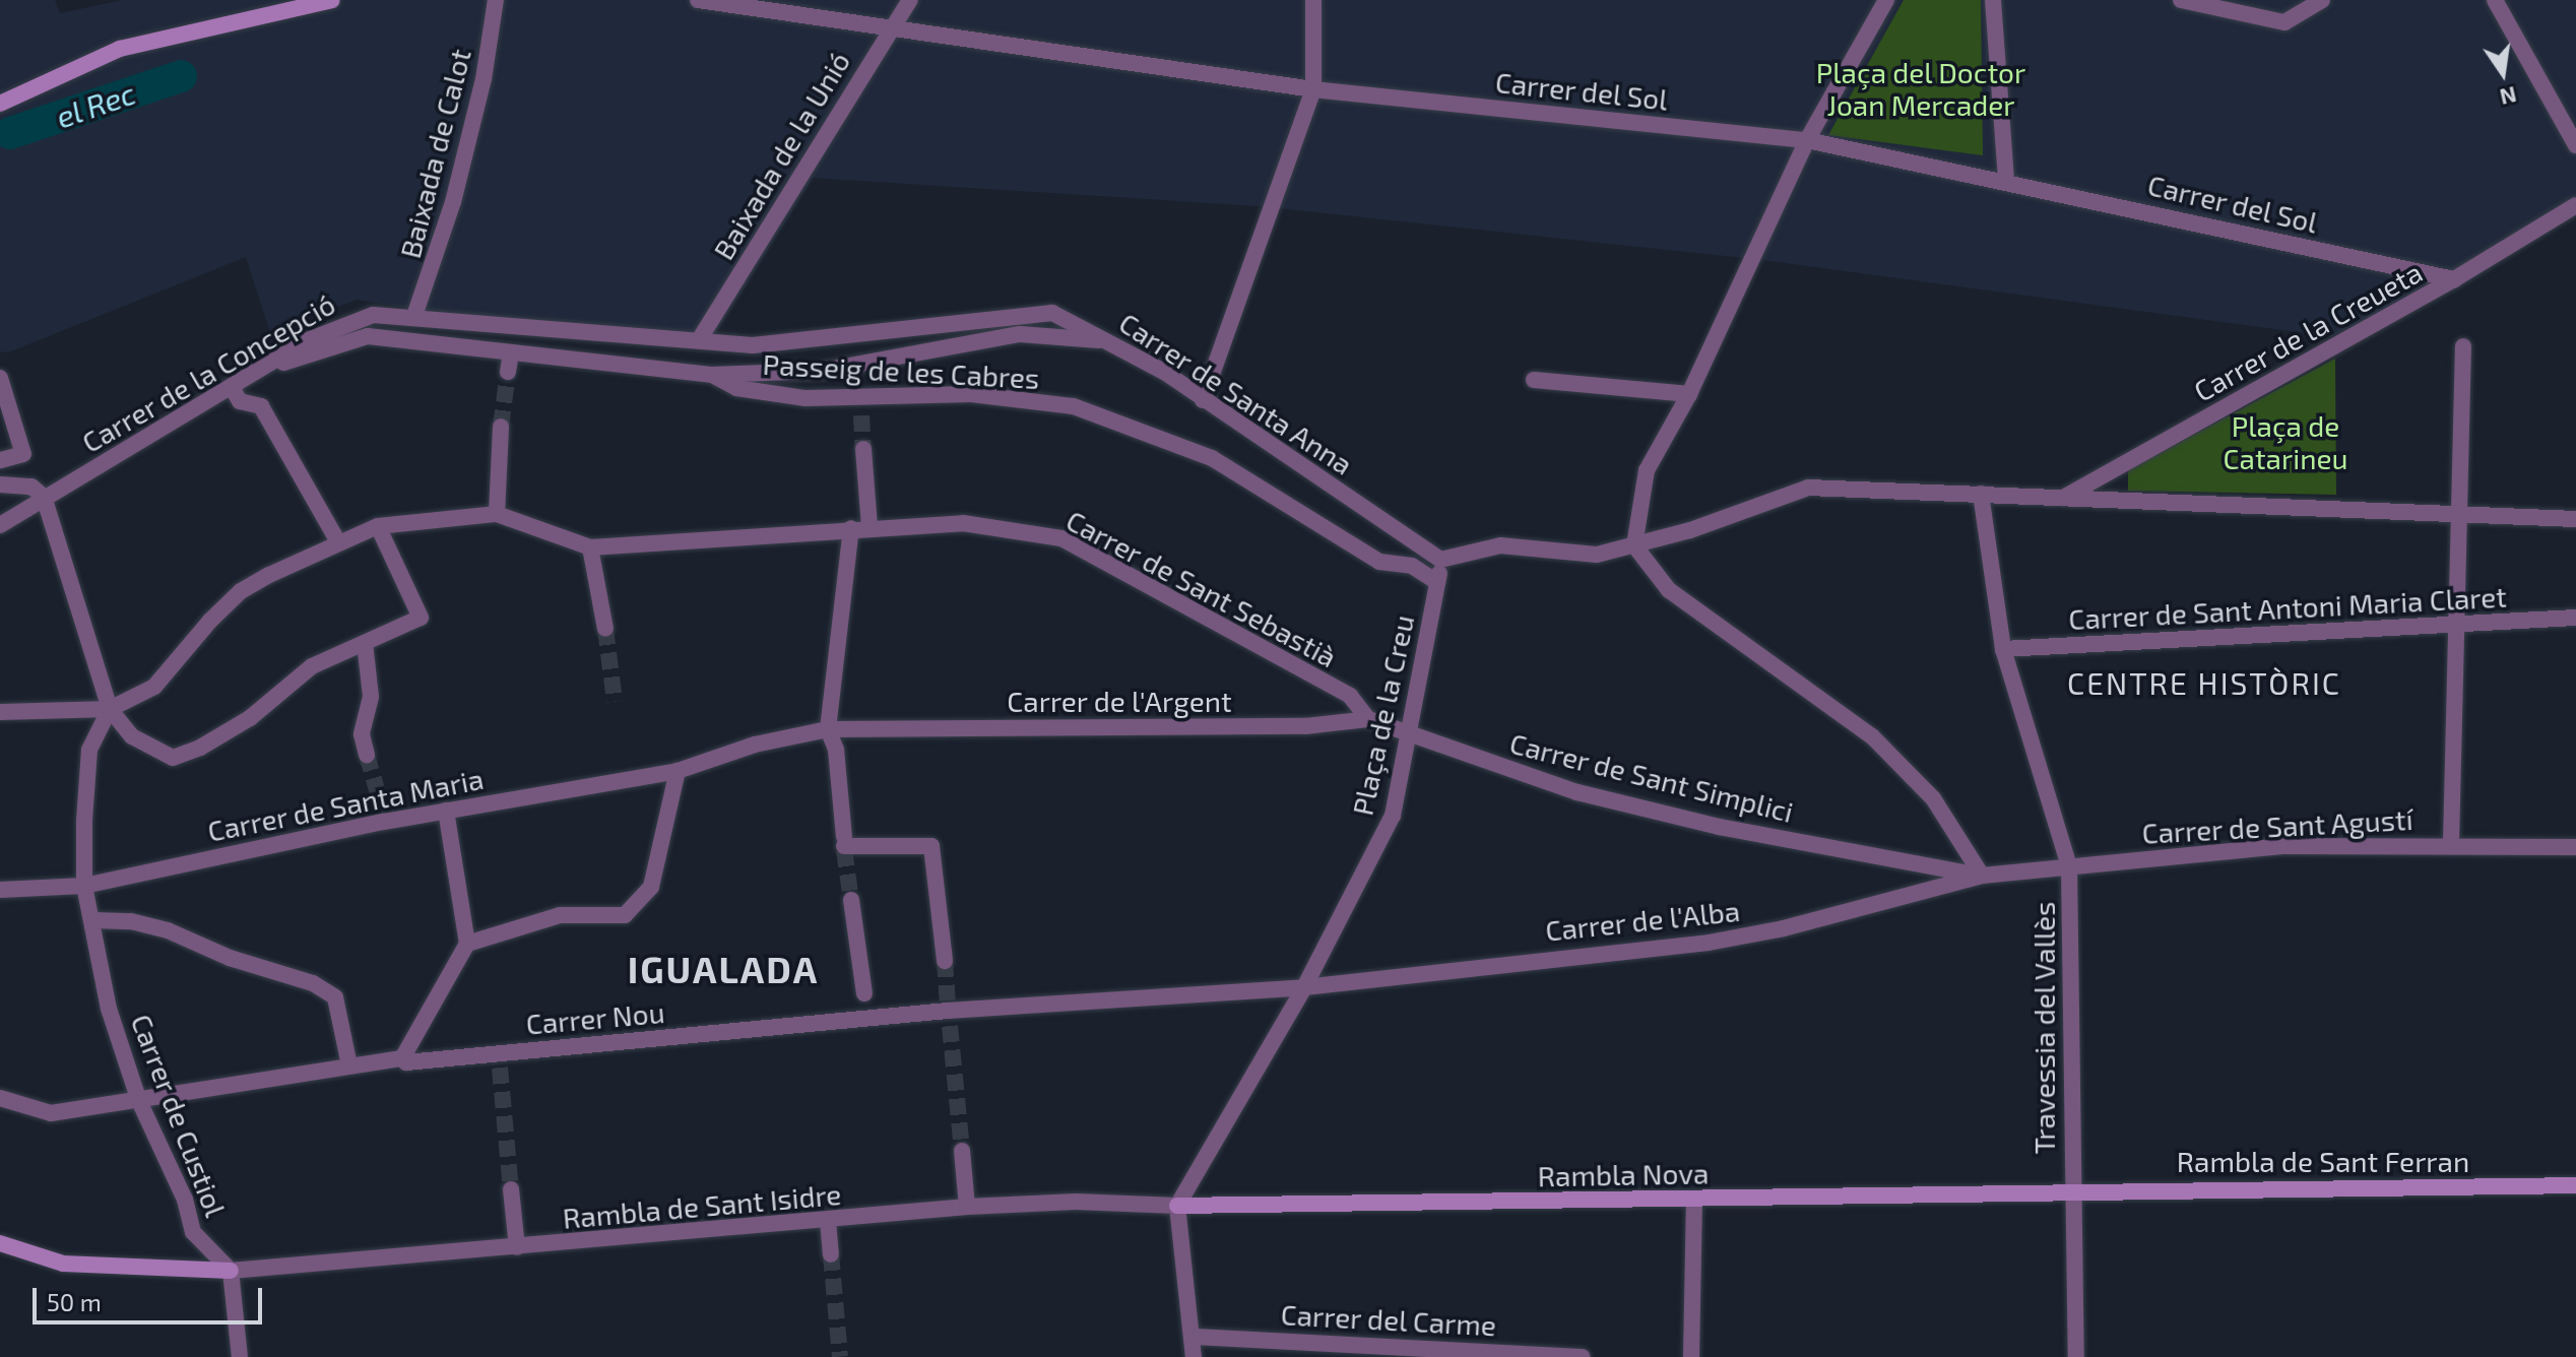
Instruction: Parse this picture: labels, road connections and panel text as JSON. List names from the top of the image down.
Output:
{
  "streets": {
    "street": [
      "Carrer del Sol",
      "Baixada de Calot",
      "Baixada de la Unió",
      "Carrer de la Creueta",
      "Passeig de les Cabres",
      "Carrer de la Concepció",
      "Carrer de Santa Anna",
      "Carrer de Sant Sebastià",
      "Carrer de Sant Antoni Maria Claret",
      "Carrer de l'Argent",
      "Plaça de la Creu",
      "Carrer de Sant Simplici",
      "Carrer de Santa Maria",
      "Carrer de Sant Agustí",
      "Carrer de l'Alba",
      "Carrer Nou",
      "Travessia del Vallès",
      "Carrer de Custiol",
      "Rambla de Sant Ferran",
      "Rambla Nova",
      "Rambla de Sant Isidre",
      "Carrer del Carme"
    ]
  },
  "crossings": [
    ["Carrer del Sol", "Baixada de la Unió"],
    ["Carrer del Sol", "Carrer de la Creueta"],
    ["Baixada de Calot", "Carrer de la Concepció"],
    ["Baixada de la Unió", "Carrer de la Concepció"],
    ["Baixada de la Unió", "Carrer de Santa Anna"],
    ["Passeig de les Cabres", "Carrer de la Concepció"],
    ["Passeig de les Cabres", "Carrer de Santa Anna"],
    ["Passeig de les Cabres", "Plaça de la Creu"],
    ["Carrer de la Concepció", "Carrer de Santa Anna"],
    ["Carrer de Santa Anna", "Plaça de la Creu"],
    ["Carrer de Sant Sebastià", "Carrer de l'Argent"],
    ["Carrer de Sant Antoni Maria Claret", "Travessia del Vallès"],
    ["Carrer de l'Argent", "Plaça de la Creu"],
    ["Carrer de l'Argent", "Carrer de Sant Simplici"],
    ["Carrer de l'Argent", "Carrer de Santa Maria"],
    ["Plaça de la Creu", "Carrer de Sant Simplici"],
    ["Plaça de la Creu", "Carrer de l'Alba"],
    ["Plaça de la Creu", "Carrer Nou"],
    ["Plaça de la Creu", "Rambla Nova"],
    ["Plaça de la Creu", "Rambla de Sant Isidre"],
    ["Carrer de Sant Simplici", "Carrer de Sant Agustí"],
    ["Carrer de Sant Simplici", "Carrer de l'Alba"],
    ["Carrer de Santa Maria", "Carrer de Custiol"],
    ["Carrer de Sant Agustí", "Carrer de l'Alba"],
    ["Carrer de Sant Agustí", "Travessia del Vallès"],
    ["Carrer de l'Alba", "Carrer Nou"],
    ["Carrer Nou", "Carrer de Custiol"],
    ["Travessia del Vallès", "Rambla de Sant Ferran"],
    ["Travessia del Vallès", "Rambla Nova"],
    ["Carrer de Custiol", "Rambla de Sant Isidre"],
    ["Rambla de Sant Ferran", "Rambla Nova"],
    ["Rambla Nova", "Rambla de Sant Isidre"]
  ],
  "districts": ["CENTRE HISTÒRIC", "IGUALADA"],
  "water": ["el Rec"],
  "parks": ["Plaça del Doctor Joan Mercader", "Plaça de Catarineu"],
  "scale_bar": "50 m",
  "north": "bottom"
}
